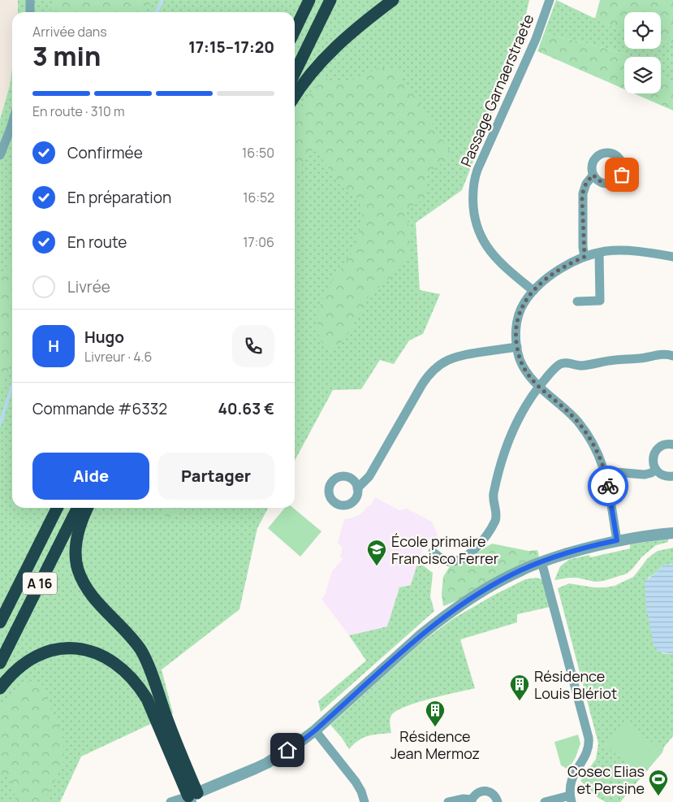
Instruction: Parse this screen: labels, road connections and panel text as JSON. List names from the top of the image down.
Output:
{
  "streets": {
    "highway": ["A 16"],
    "street": ["Passage Garnaerstraete"]
  },
  "places": {
    "school or university": ["École primaire Francisco Ferrer"],
    "building": ["Résidence Louis Blériot", "Résidence Jean Mermoz"],
    "sports": ["Cosec Elias et Persine"]
  },
  "page": {
    "heading": ["3 min", "Arrivée dans", "17:15–17:20"],
    "panel": [
      "Hugo",
      "Livreur · 4.6",
      "Commande #6332",
      "40.63 €"
    ],
    "bar": "En route · 310 m",
    "list": [
      ["Confirmée", "16:50"],
      ["En préparation", "16:52"],
      ["En route", "17:06"],
      "Livrée"
    ],
    "round": "H",
    "buttons": ["Aide", "Partager"]
  }
}
